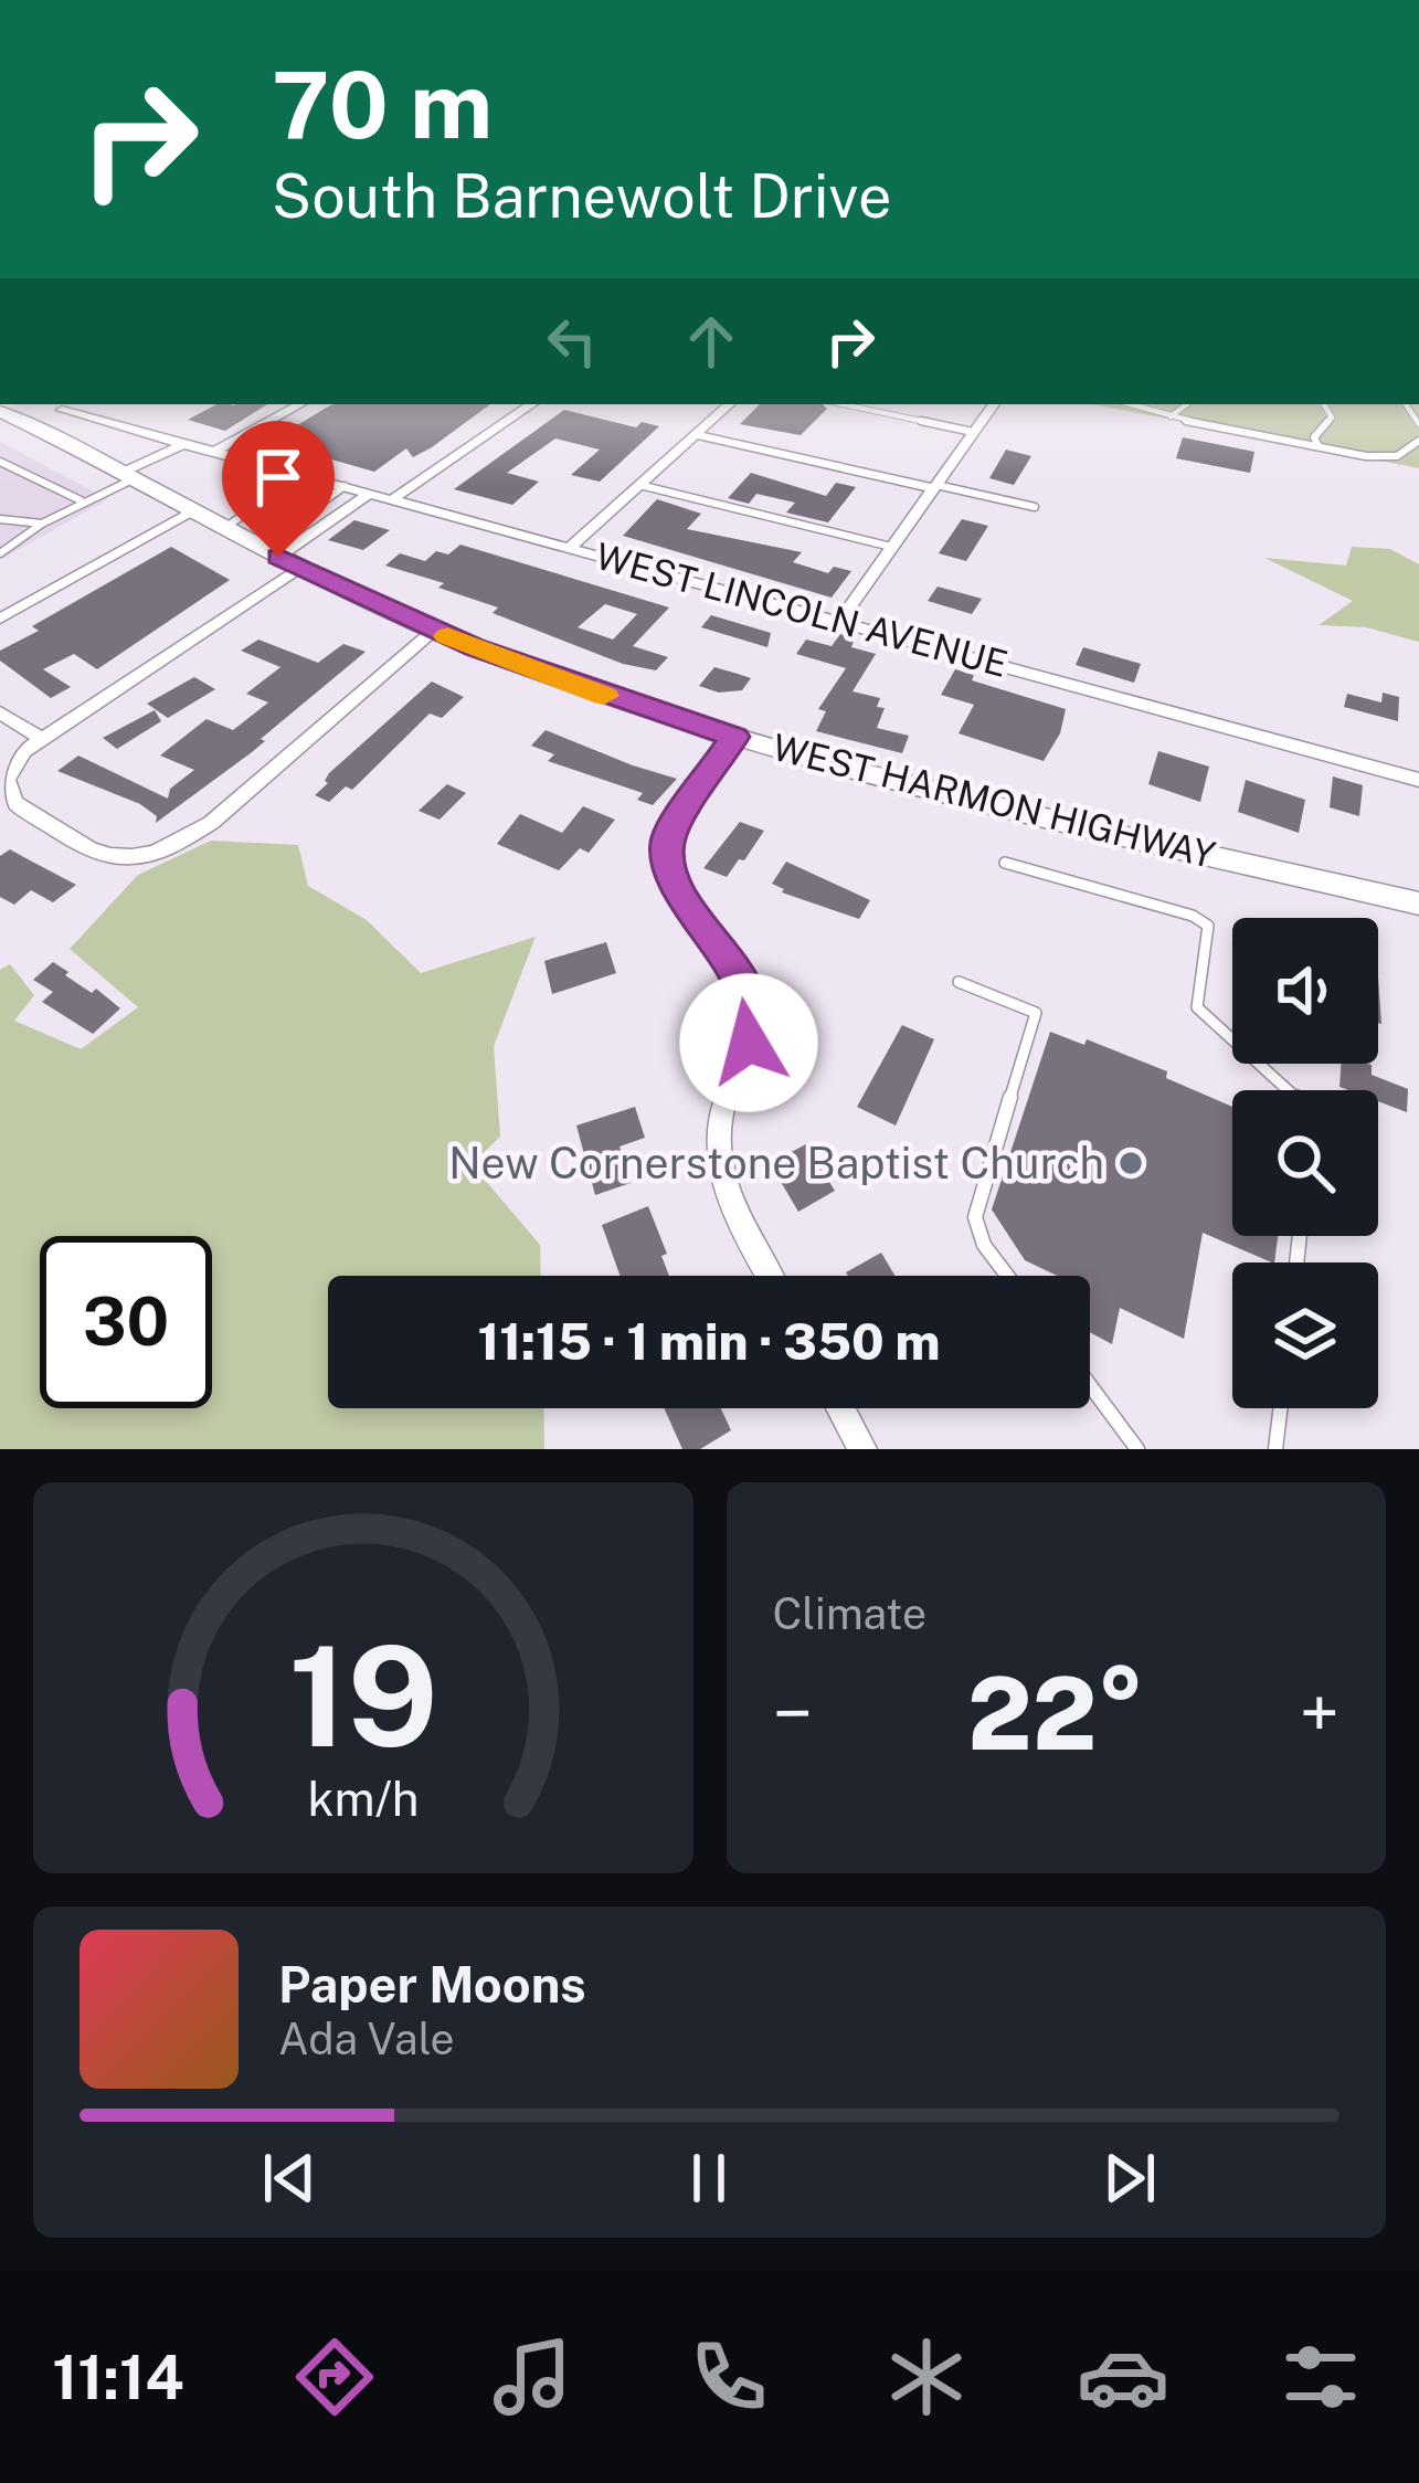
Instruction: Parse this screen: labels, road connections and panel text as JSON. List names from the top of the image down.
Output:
{
  "streets": {
    "main road": ["WEST HARMON HIGHWAY"],
    "street": ["WEST LINCOLN AVENUE"]
  },
  "places": ["New Cornerstone Baptist Church"],
  "page": {
    "turn": ["70 m", "South Barnewolt Drive"],
    "limit": "30",
    "trip": "11:15 · 1 min · 350 m",
    "tile": "Climate",
    "heat": ["−", "22°", "+"],
    "song": ["Paper Moons", "Ada Vale"],
    "tabs": "11:14",
    "gauge": ["19", "km/h"]
  }
}
